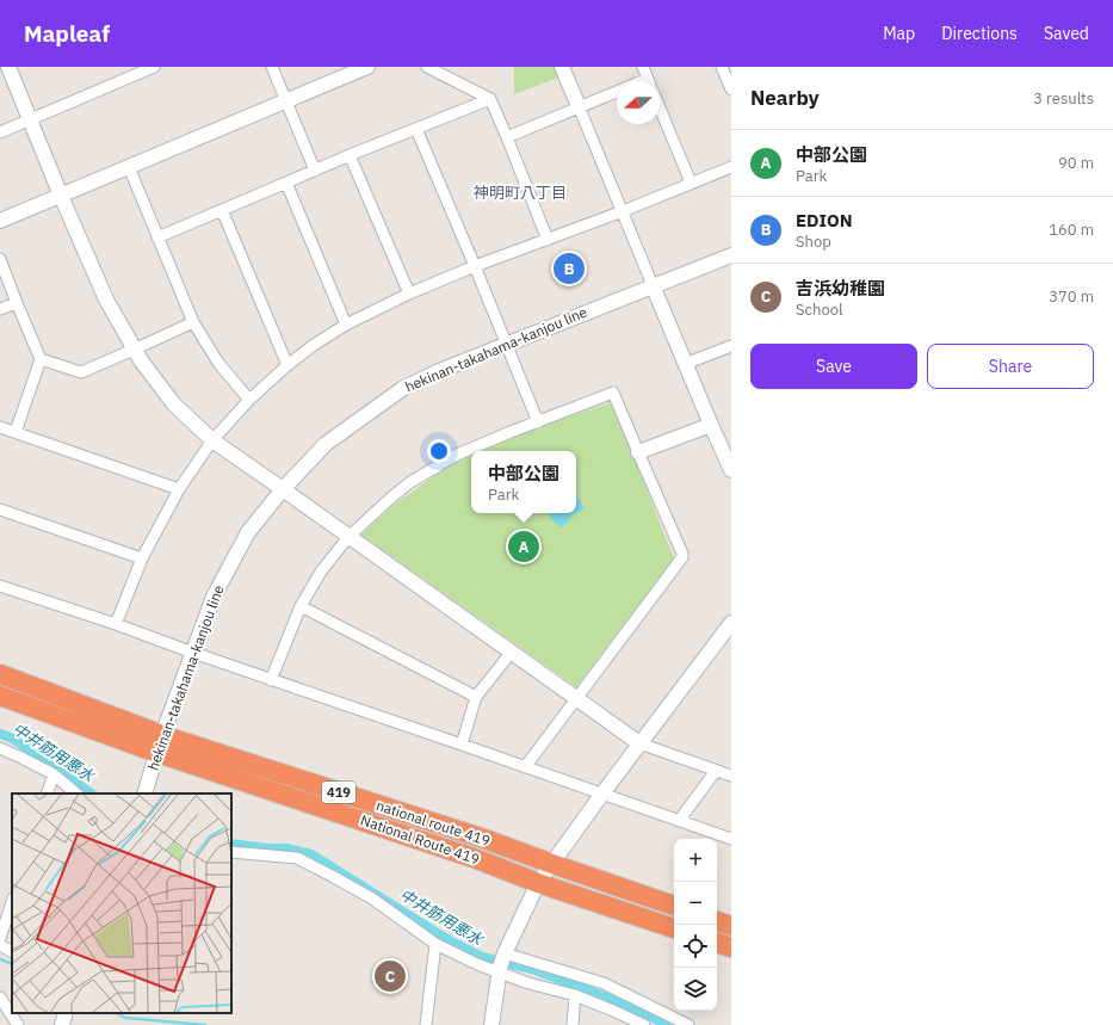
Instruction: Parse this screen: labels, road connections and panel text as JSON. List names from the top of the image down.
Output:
{
  "streets": {
    "highway": ["419", "national route 419", "National Route 419"],
    "street": ["hekinan-takahama-kanjou line"]
  },
  "crossings": [
    ["hekinan-takahama-kanjou line", "national route 419"],
    ["hekinan-takahama-kanjou line", "National Route 419"],
    ["national route 419", "National Route 419"]
  ],
  "districts": ["神明町八丁目"],
  "water": ["中井筋用悪水"],
  "north": "left",
  "page": {
    "header": "Mapleaf",
    "nav": ["Map", "Directions", "Saved"],
    "heading": ["Nearby", "3 results"],
    "list": [
      {
        "mark": "A",
        "name": "中部公園",
        "note": "Park",
        "value": "90 m"
      },
      {
        "mark": "B",
        "name": "EDION",
        "note": "Shop",
        "value": "160 m"
      },
      {
        "mark": "C",
        "name": "吉浜幼稚園",
        "note": "School",
        "value": "370 m"
      }
    ],
    "pins": ["B", "A", "C"],
    "buttons": ["Save", "Share"],
    "popup": ["中部公園", "Park"],
    "map_buttons": ["+", "−"]
  }
}
